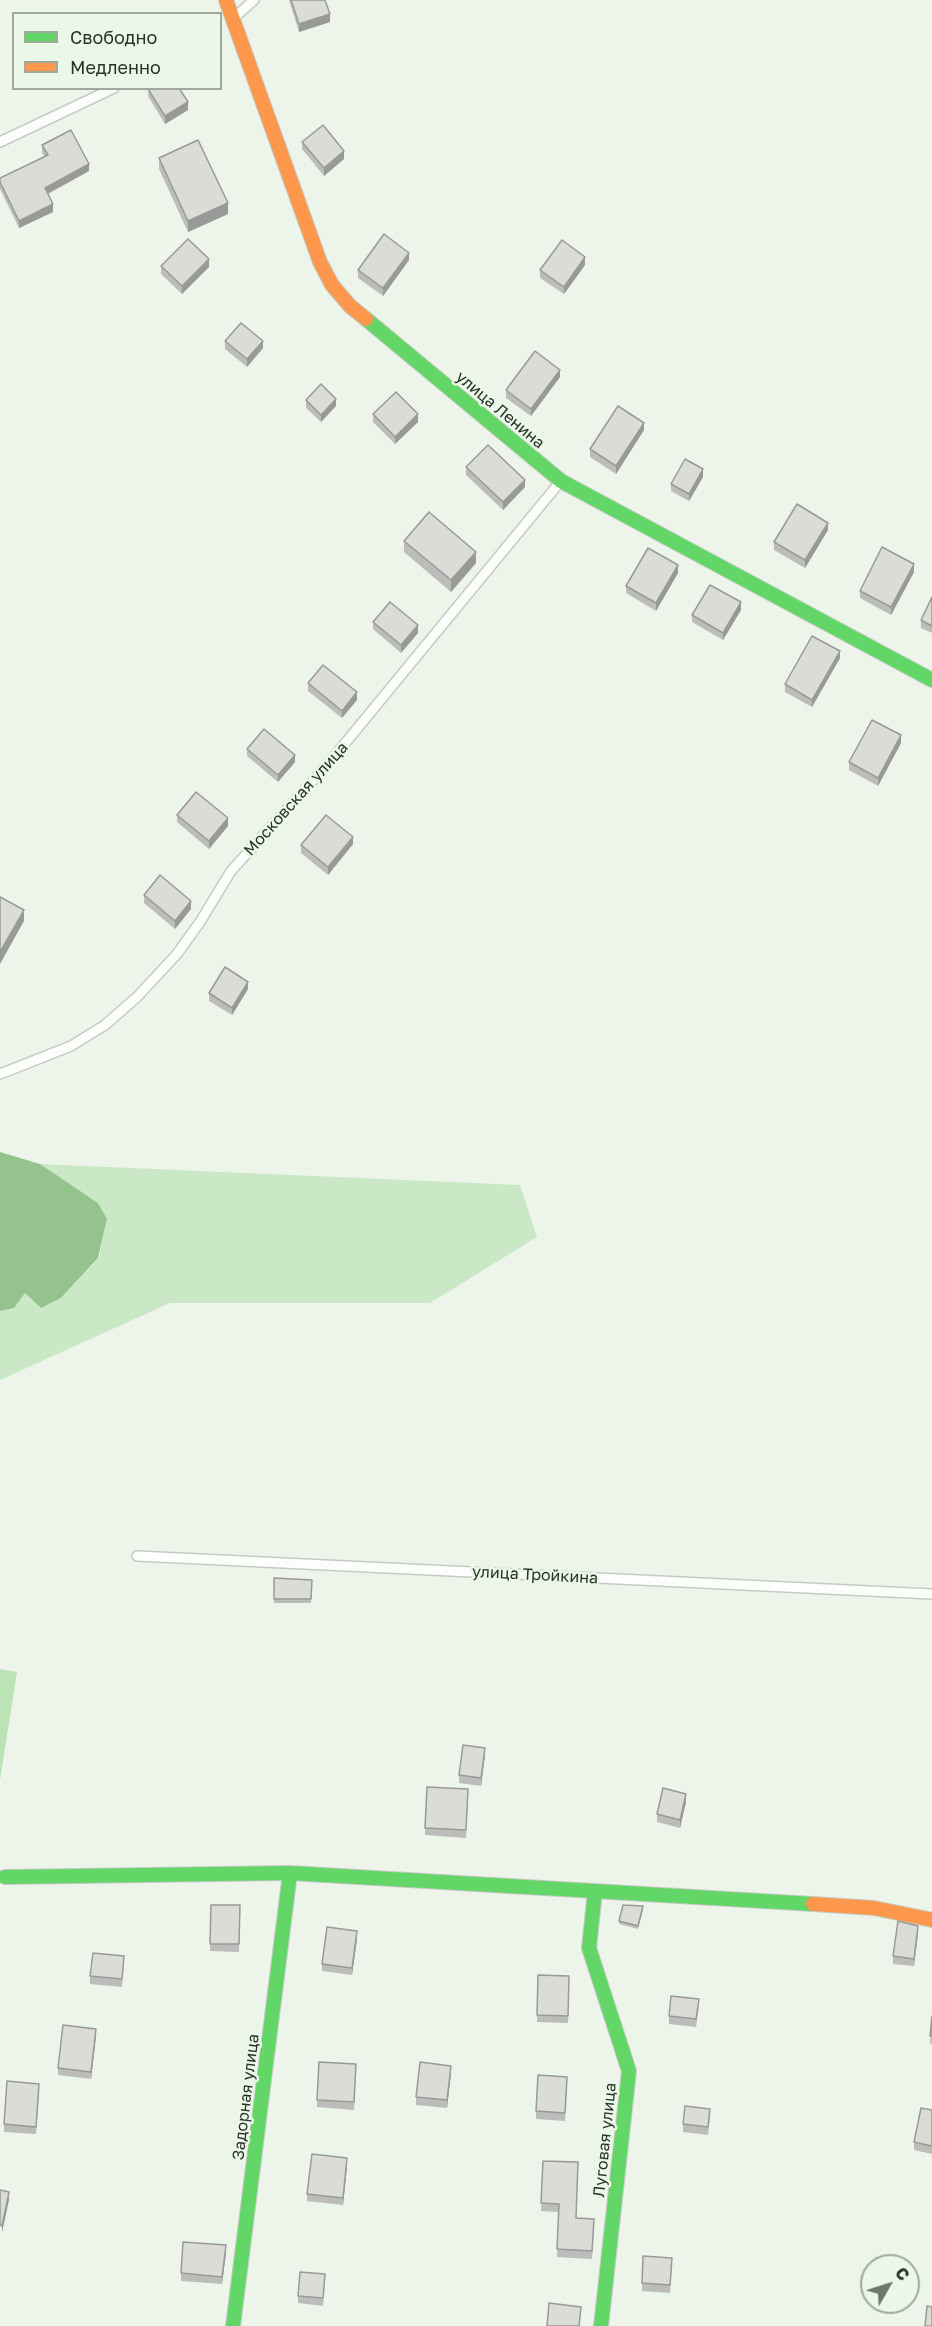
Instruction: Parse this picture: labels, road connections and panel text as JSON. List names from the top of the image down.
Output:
{
  "streets": {
    "street": ["улица Ленина", "Задорная улица", "Луговая улица"],
    "lane": ["Московская улица", "улица Тройкина"]
  },
  "crossings": [
    ["улица Ленина", "Московская улица"]
  ],
  "legend": ["Свободно", "Медленно"],
  "north": "top right"
}
